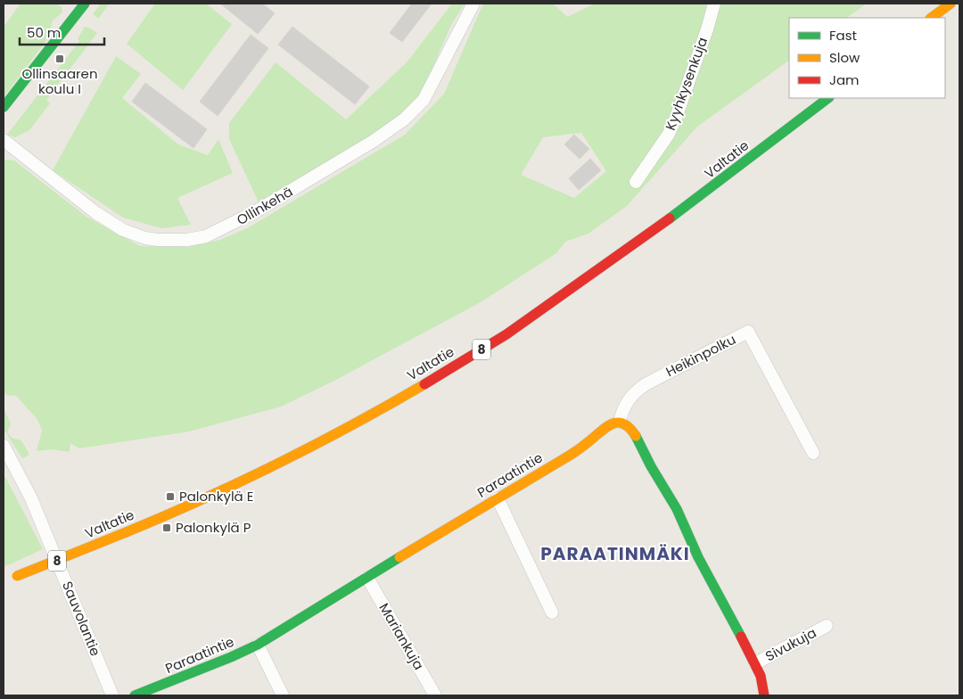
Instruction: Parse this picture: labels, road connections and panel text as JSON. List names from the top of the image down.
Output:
{
  "streets": {
    "main road": ["Valtatie", "8", "Paraatintie"],
    "street": [
      "Kyyhkysenkuja",
      "Ollinkehä",
      "Heikinpolku",
      "Sauvolantie",
      "Mariankuja",
      "Sivukuja"
    ]
  },
  "crossings": [
    ["Heikinpolku", "Paraatintie"],
    ["Paraatintie", "Mariankuja"]
  ],
  "districts": ["PARAATINMÄKI"],
  "places": {
    "transit": ["Ollinsaaren koulu I", "Palonkylä E", "Palonkylä P"]
  },
  "legend": ["Fast", "Slow", "Jam"],
  "scale_bar": "50 m"
}
